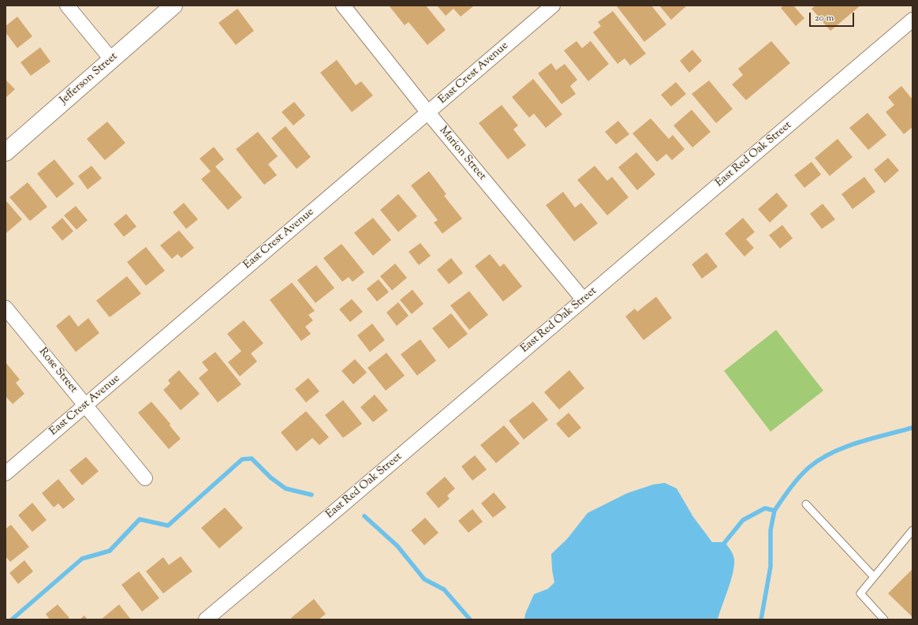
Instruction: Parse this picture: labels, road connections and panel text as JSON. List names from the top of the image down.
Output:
{
  "streets": {
    "street": [
      "East Crest Avenue",
      "Jefferson Street",
      "Marion Street",
      "East Red Oak Street",
      "Rose Street"
    ]
  },
  "crossings": [
    ["East Crest Avenue", "Marion Street"],
    ["East Crest Avenue", "Rose Street"],
    ["Marion Street", "East Red Oak Street"]
  ],
  "scale_bar": "20 m"
}
